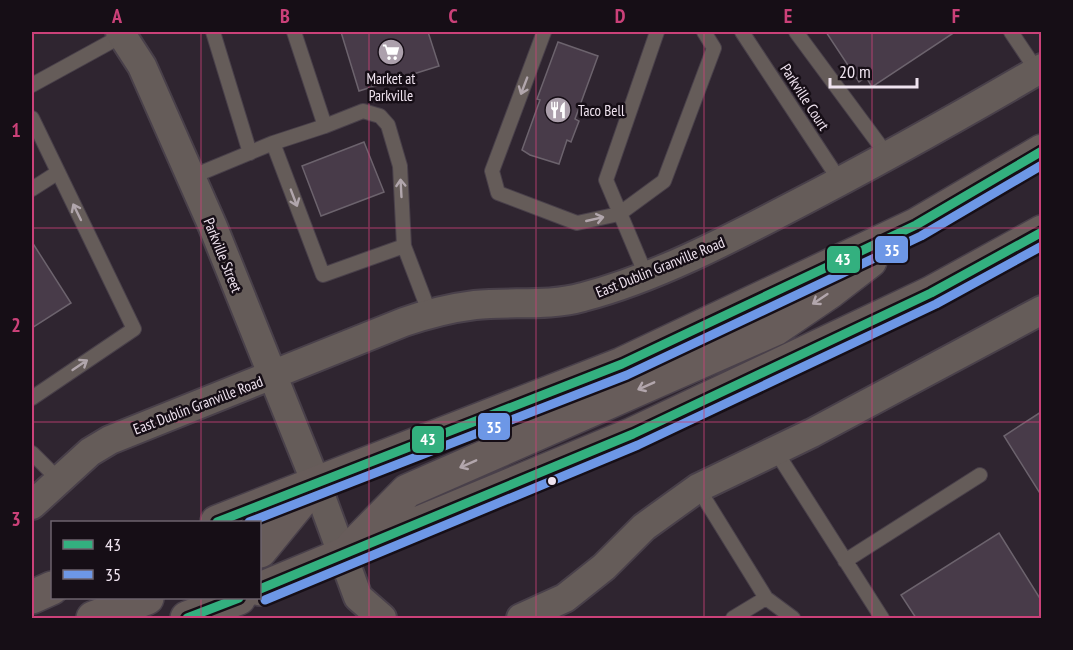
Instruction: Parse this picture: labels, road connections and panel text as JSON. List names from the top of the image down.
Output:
{
  "streets": {
    "street": ["Parkville Street", "East Dublin Granville Road"],
    "lane": ["Parkville Court"]
  },
  "crossings": [
    ["Parkville Court", "East Dublin Granville Road"],
    ["Parkville Street", "East Dublin Granville Road"]
  ],
  "places": {
    "supermarket": ["Market at Parkville"],
    "restaurant": ["Taco Bell"]
  },
  "lines": ["transit line 43", "transit line 35"],
  "legend": ["43", "35"],
  "scale_bar": "20 m",
  "grid": {
    "columns": [
      "A",
      "B",
      "C",
      "D",
      "E",
      "F"
    ],
    "rows": ["1", "2", "3"]
  }
}
